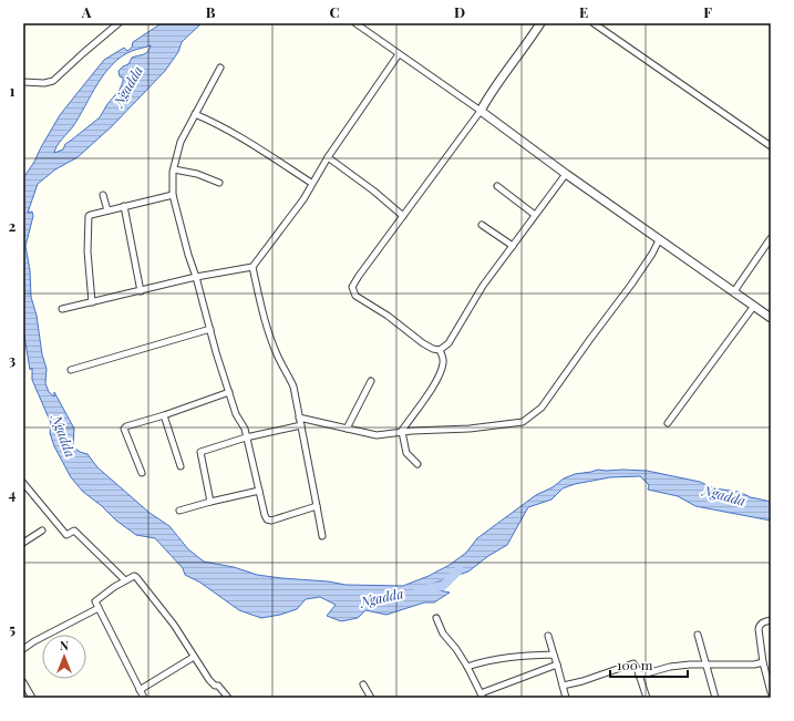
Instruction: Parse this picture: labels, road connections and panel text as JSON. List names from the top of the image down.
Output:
{
  "water": ["Ngadda"],
  "scale_bar": "100 m",
  "north": "top",
  "grid": {
    "columns": [
      "A",
      "B",
      "C",
      "D",
      "E",
      "F"
    ],
    "rows": [
      "1",
      "2",
      "3",
      "4",
      "5"
    ]
  }
}
